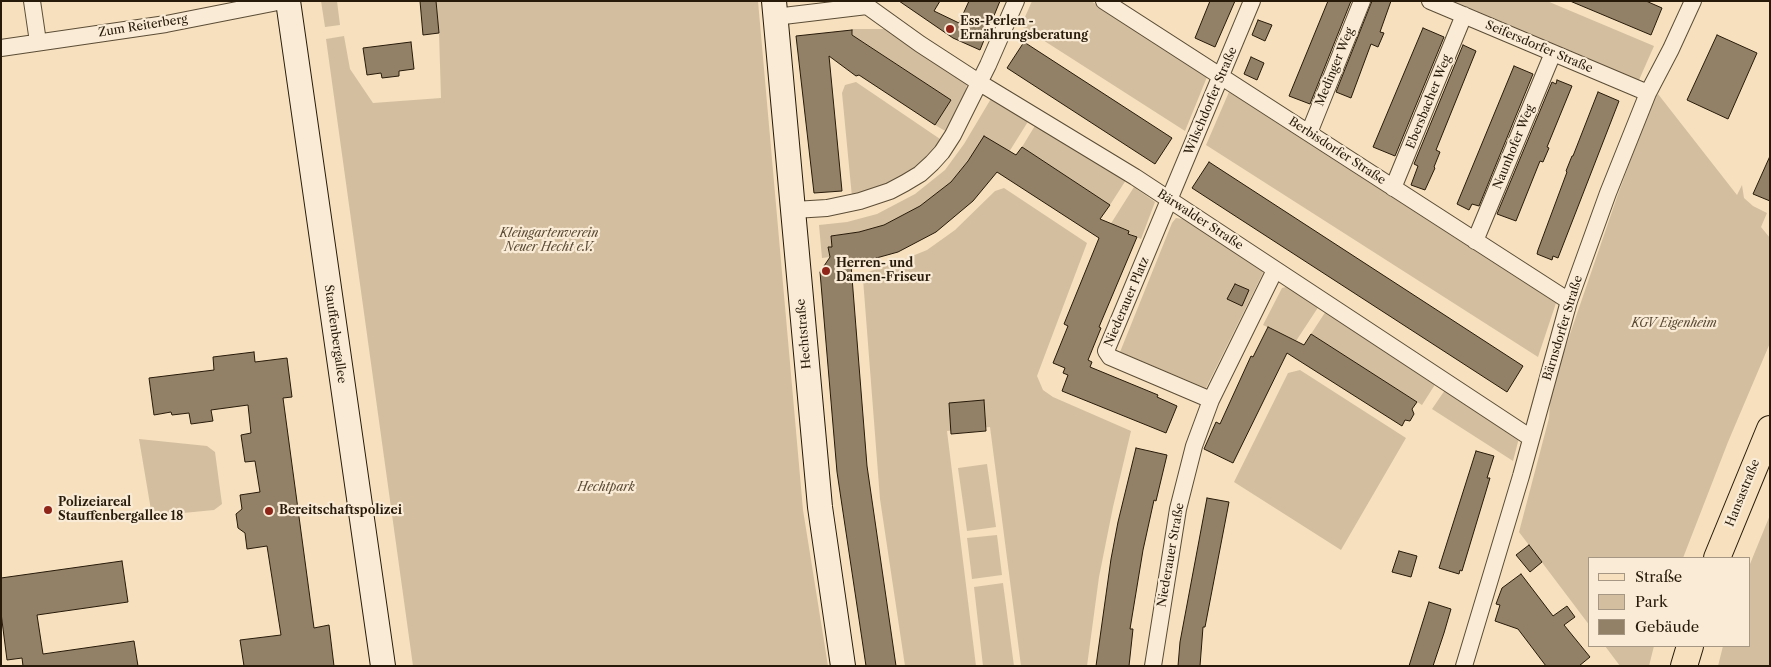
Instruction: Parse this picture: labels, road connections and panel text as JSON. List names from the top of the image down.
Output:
{
  "streets": {
    "main road": ["Stauffenbergallee", "Hechtstraße", "Hansastraße"],
    "street": [
      "Zum Reiterberg",
      "Seifersdorfer Straße",
      "Medinger Weg",
      "Wilschdorfer Straße",
      "Ebersbacher Weg",
      "Naunhofer Weg",
      "Berbisdorfer Straße",
      "Bärwalder Straße",
      "Niederauer Platz",
      "Bärnsdorfer Straße",
      "Niederauer Straße"
    ]
  },
  "crossings": [
    ["Seifersdorfer Straße", "Ebersbacher Weg"],
    ["Seifersdorfer Straße", "Naunhofer Weg"],
    ["Seifersdorfer Straße", "Bärnsdorfer Straße"],
    ["Medinger Weg", "Berbisdorfer Straße"],
    ["Wilschdorfer Straße", "Berbisdorfer Straße"],
    ["Wilschdorfer Straße", "Bärwalder Straße"],
    ["Wilschdorfer Straße", "Niederauer Platz"],
    ["Ebersbacher Weg", "Berbisdorfer Straße"],
    ["Naunhofer Weg", "Berbisdorfer Straße"],
    ["Berbisdorfer Straße", "Bärnsdorfer Straße"],
    ["Bärwalder Straße", "Niederauer Platz"],
    ["Bärwalder Straße", "Bärnsdorfer Straße"],
    ["Bärwalder Straße", "Hechtstraße"],
    ["Niederauer Platz", "Niederauer Straße"]
  ],
  "parks": ["Kleingartenverein Neuer Hecht e.V.", "KGV Eigenheim", "Hechtpark"],
  "places": [
    "Ess-Perlen - Ernährungsberatung",
    "Herren- und Damen-Friseur",
    "Polizeiareal Stauffenbergallee 18",
    "Bereitschaftspolizei"
  ],
  "legend": ["Straße", "Park", "Gebäude"]
}
